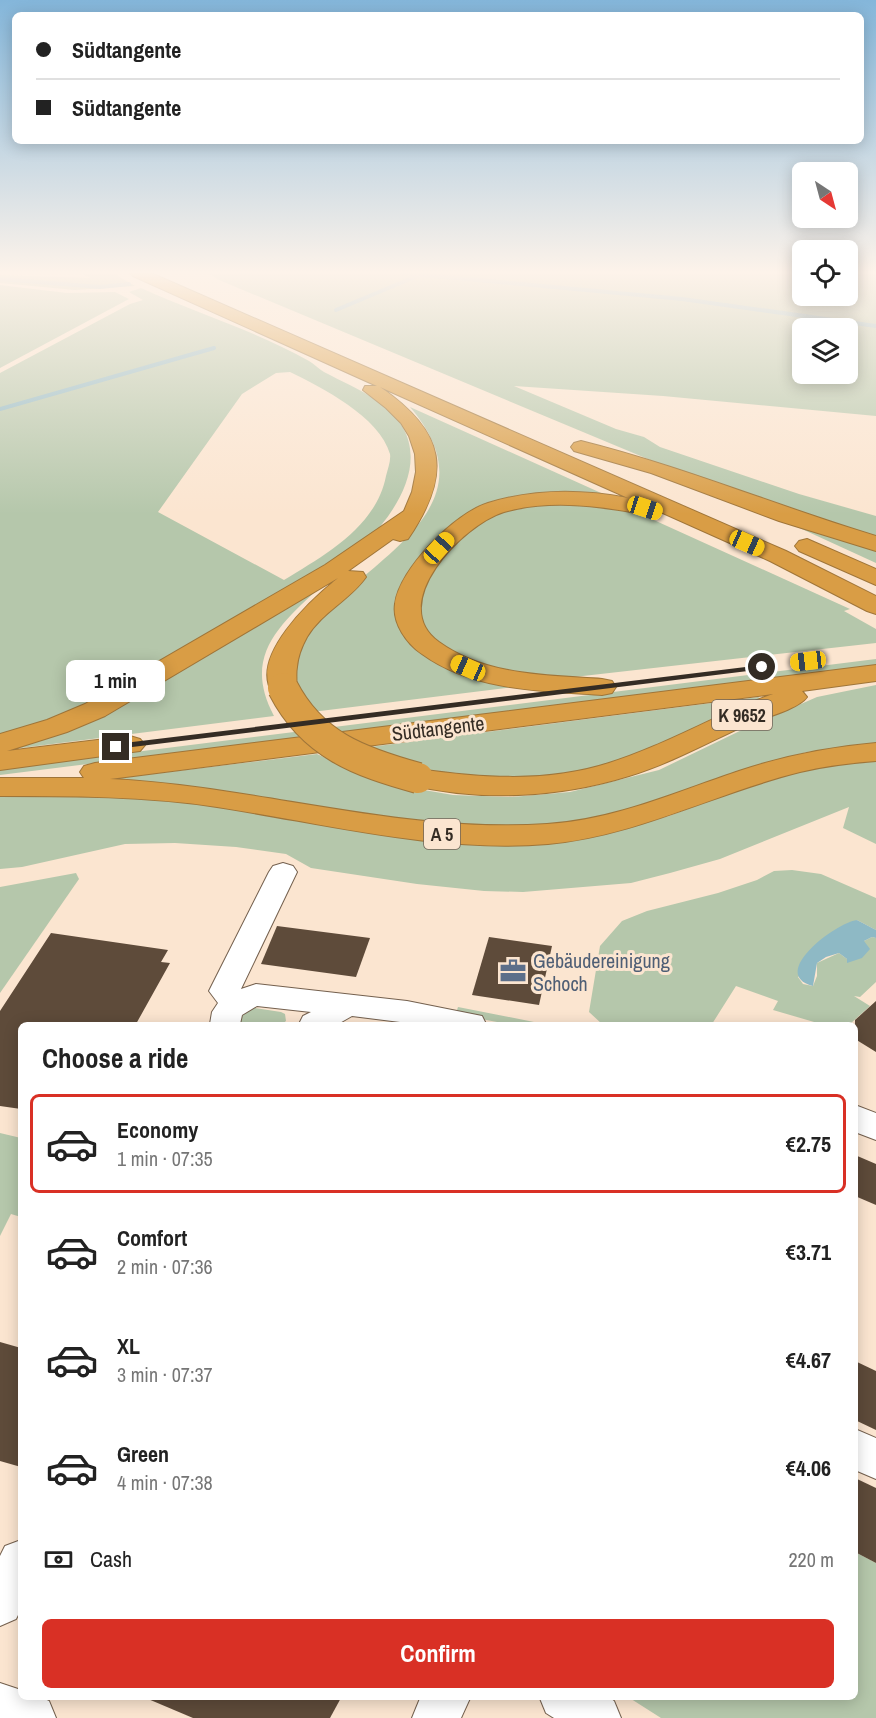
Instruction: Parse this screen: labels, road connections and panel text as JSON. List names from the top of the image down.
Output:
{
  "streets": {
    "highway": ["K 9652", "Südtangente", "A 5"]
  },
  "crossings": [
    ["K 9652", "Südtangente"],
    ["Südtangente", "A 5"]
  ],
  "places": {
    "office": ["Gebäudereinigung Schoch"]
  },
  "north": "bottom right",
  "page": {
    "banner": ["Südtangente", "Südtangente"],
    "bubble": "1 min",
    "heading": "Choose a ride",
    "list": [
      {
        "name": "Economy",
        "note": "1 min · 07:35",
        "value": "€2.75"
      },
      {
        "name": "Comfort",
        "note": "2 min · 07:36",
        "value": "€3.71"
      },
      {
        "name": "XL",
        "note": "3 min · 07:37",
        "value": "€4.67"
      },
      {
        "name": "Green",
        "note": "4 min · 07:38",
        "value": "€4.06"
      }
    ],
    "pay": ["Cash", "220 m"],
    "buttons": "Confirm"
  }
}
